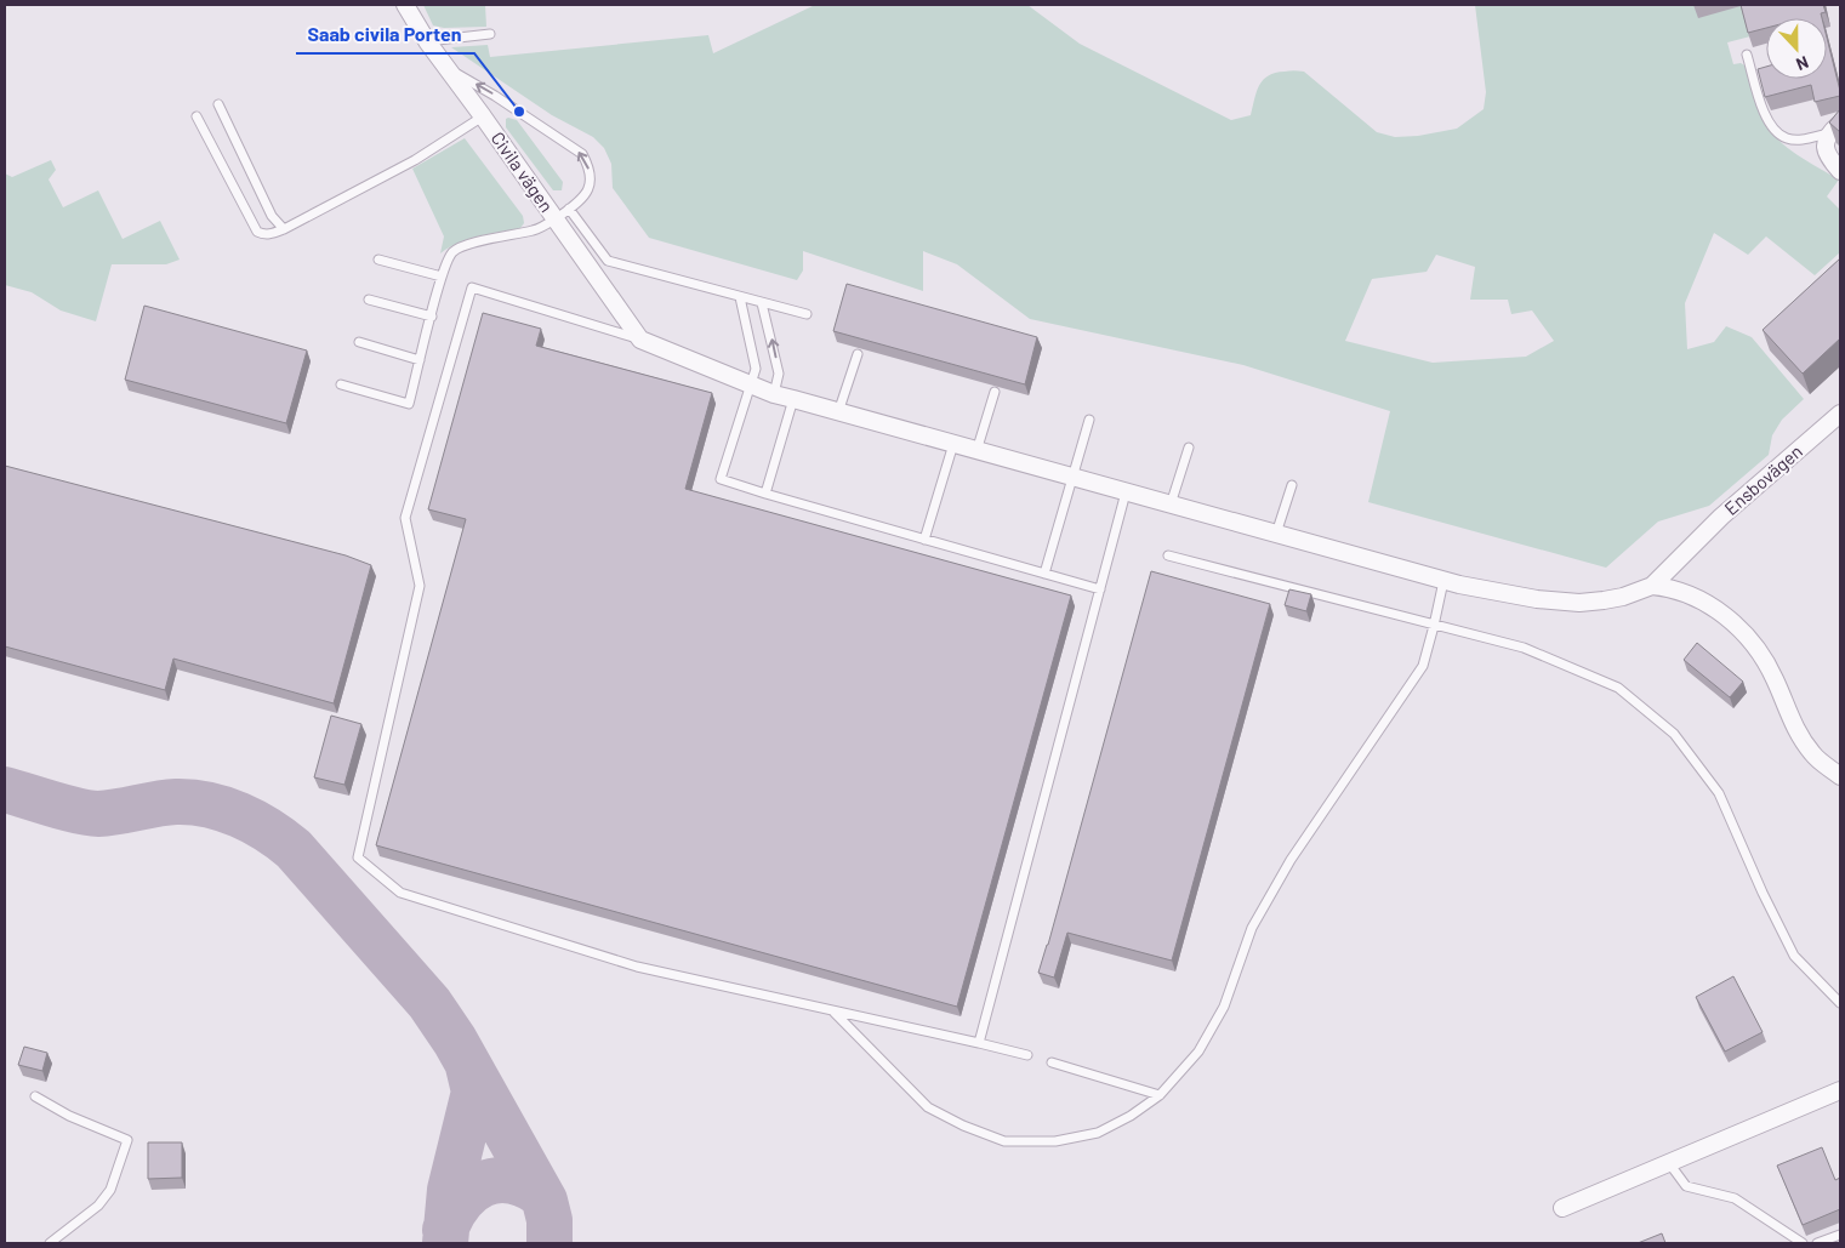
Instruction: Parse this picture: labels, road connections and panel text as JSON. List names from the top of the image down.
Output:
{
  "streets": {
    "street": ["Civila vägen", "Ensbovägen"]
  },
  "places": ["Saab civila Porten"],
  "north": "bottom"
}
